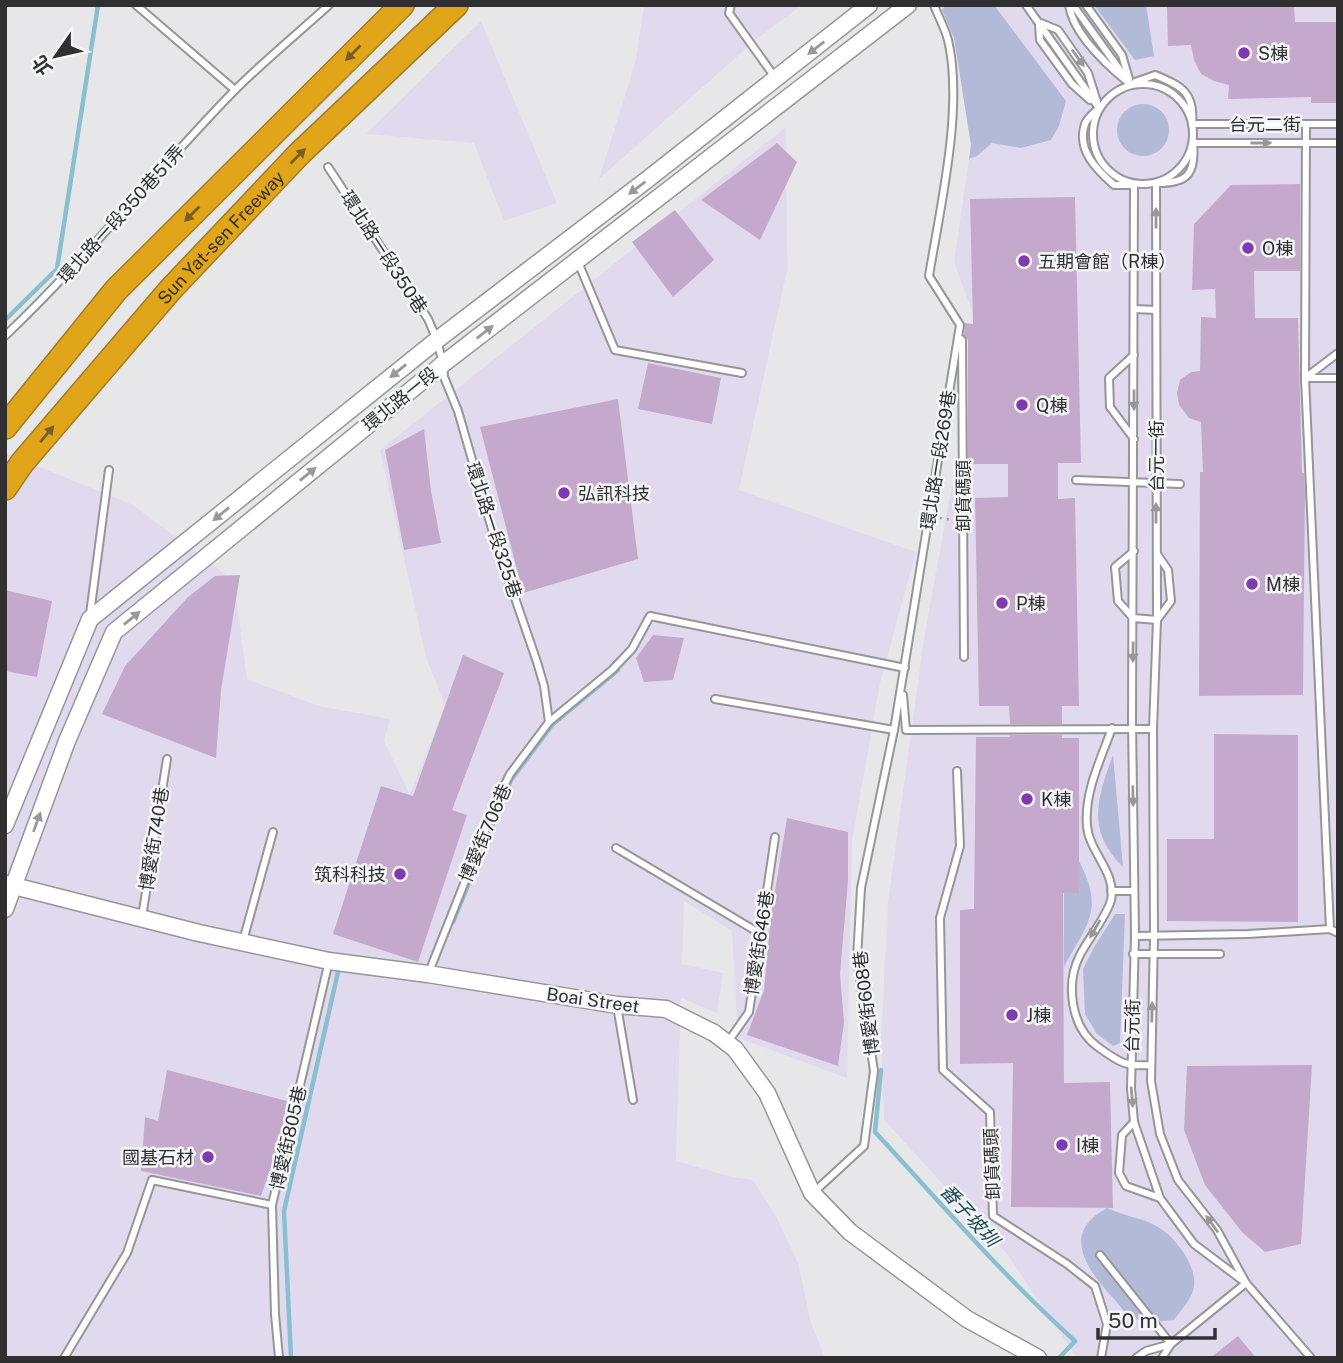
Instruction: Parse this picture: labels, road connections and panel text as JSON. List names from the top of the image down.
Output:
{
  "streets": {
    "highway": ["Sun Yat-sen Freeway"],
    "street": ["環北路一段", "Boai Street"],
    "lane": [
      "台元二街",
      "環北路一段350巷51弄",
      "環北路一段350巷",
      "台元一街",
      "環北路一段269巷",
      "卸貨碼頭",
      "環北路一段325巷",
      "博愛街706巷",
      "博愛街740巷",
      "博愛街646巷",
      "博愛街608巷",
      "台元街",
      "博愛街805巷"
    ]
  },
  "crossings": [
    ["台元二街", "台元一街"],
    ["環北路一段350巷", "環北路一段"],
    ["環北路一段350巷", "環北路一段325巷"],
    ["環北路一段", "環北路一段325巷"],
    ["環北路一段", "Boai Street"],
    ["台元一街", "台元街"],
    ["環北路一段269巷", "卸貨碼頭"],
    ["環北路一段269巷", "博愛街706巷"],
    ["環北路一段269巷", "博愛街608巷"],
    ["環北路一段325巷", "博愛街706巷"],
    ["博愛街706巷", "Boai Street"],
    ["博愛街706巷", "博愛街608巷"],
    ["博愛街740巷", "Boai Street"],
    ["博愛街646巷", "Boai Street"],
    ["Boai Street", "博愛街608巷"],
    ["Boai Street", "博愛街805巷"]
  ],
  "water": ["番子坡圳"],
  "places": [
    "S棟",
    "O棟",
    "五期會館（R棟）",
    "Q棟",
    "弘訊科技",
    "M棟",
    "P棟",
    "K棟",
    "筑科科技",
    "J棟",
    "I棟",
    "國基石材"
  ],
  "scale_bar": "50 m",
  "north": "bottom left"
}
